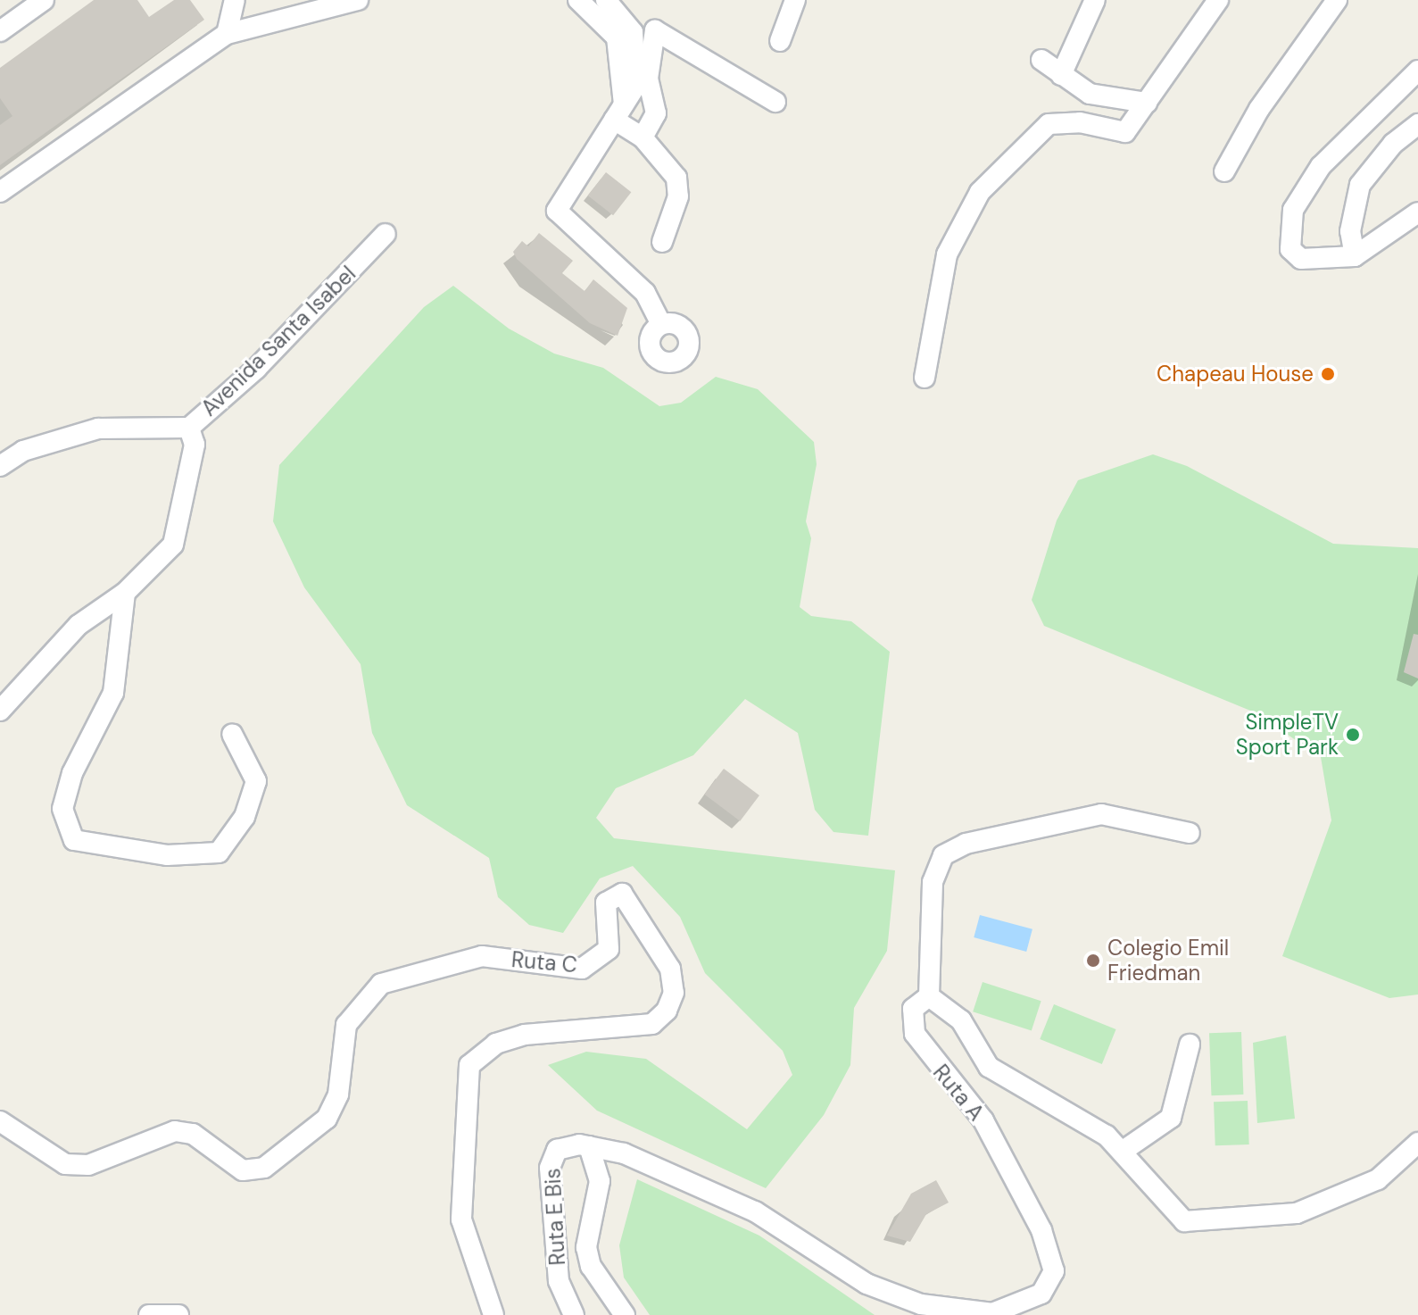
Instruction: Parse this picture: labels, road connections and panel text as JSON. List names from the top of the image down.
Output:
{
  "streets": {
    "street": [
      "Avenida Santa Isabel",
      "Ruta C",
      "Ruta A",
      "Ruta E Bis"
    ]
  },
  "crossings": [
    ["Ruta A", "Ruta E Bis"]
  ],
  "places": ["Chapeau House", "SimpleTV Sport Park", "Colegio Emil Friedman"]
}
